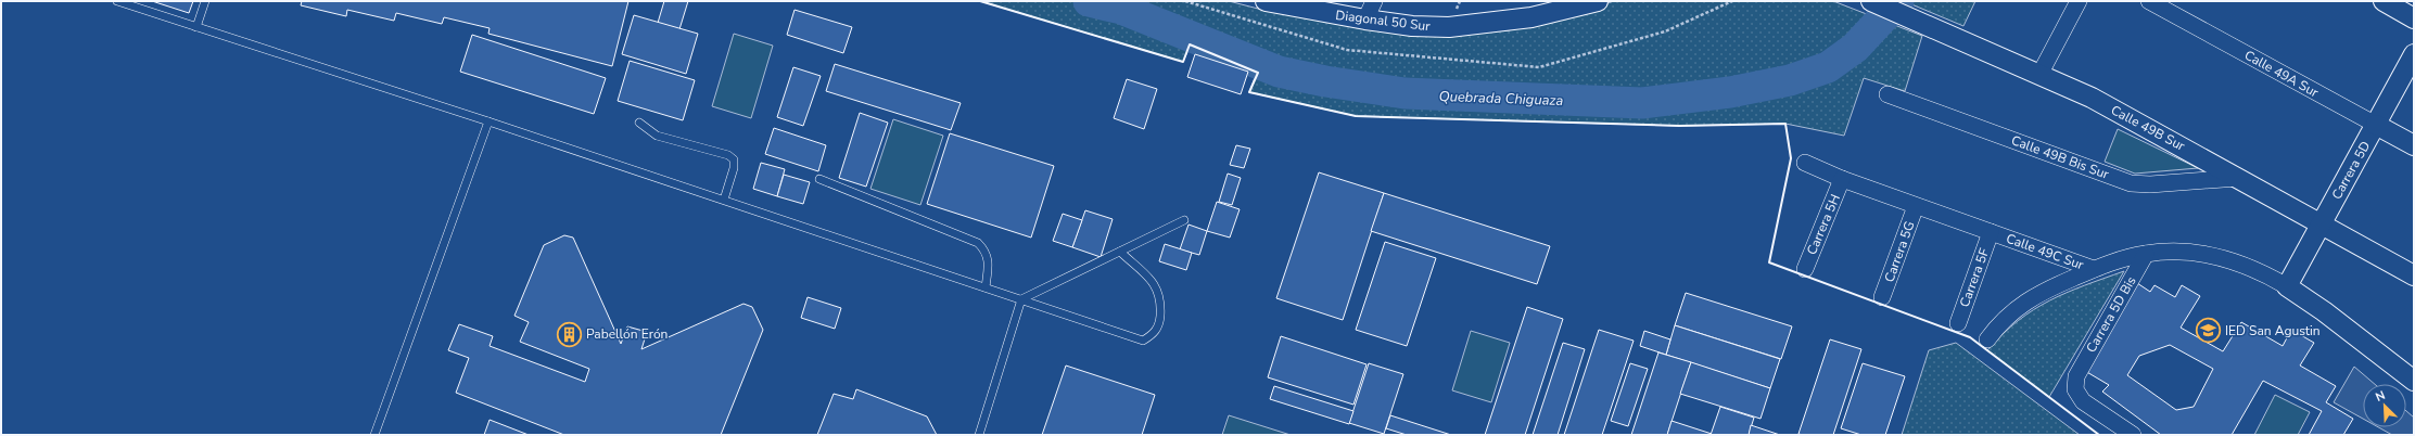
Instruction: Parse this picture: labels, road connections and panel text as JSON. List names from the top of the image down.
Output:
{
  "streets": {
    "street": [
      "Diagonal 50 Sur",
      "Calle 49A Sur",
      "Calle 49B Sur",
      "Calle 49B Bis Sur",
      "Carrera 5D",
      "Carrera 5H",
      "Carrera 5G",
      "Calle 49C Sur",
      "Carrera 5F",
      "Carrera 5D Bis"
    ]
  },
  "crossings": [
    ["Calle 49A Sur", "Carrera 5D"],
    ["Calle 49B Sur", "Calle 49B Bis Sur"],
    ["Calle 49B Sur", "Carrera 5D"],
    ["Carrera 5D", "Calle 49C Sur"],
    ["Carrera 5H", "Calle 49C Sur"],
    ["Carrera 5G", "Calle 49C Sur"],
    ["Calle 49C Sur", "Carrera 5F"],
    ["Calle 49C Sur", "Carrera 5D Bis"]
  ],
  "water": ["Quebrada Chiguaza"],
  "places": {
    "school or university": ["IED San Agustin"],
    "building": ["Pabellón Erón"]
  },
  "north": "top left"
}
